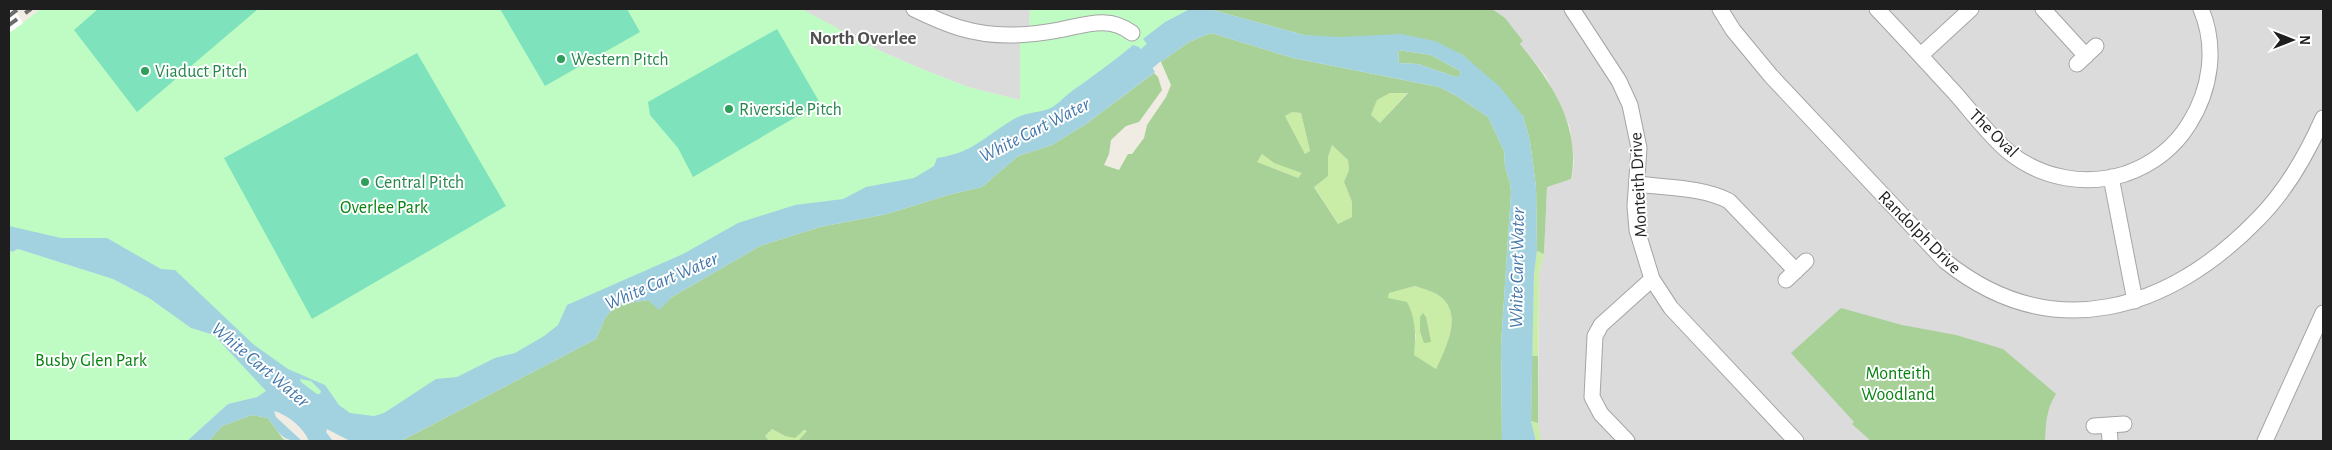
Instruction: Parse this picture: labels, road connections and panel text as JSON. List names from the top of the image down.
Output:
{
  "streets": {
    "street": ["The Oval", "Monteith Drive", "Randolph Drive"]
  },
  "districts": ["North Overlee"],
  "water": ["White Cart Water"],
  "parks": ["Overlee Park", "Busby Glen Park", "Monteith Woodland"],
  "places": [
    "Western Pitch",
    "Viaduct Pitch",
    "Riverside Pitch",
    "Central Pitch"
  ],
  "north": "right"
}
